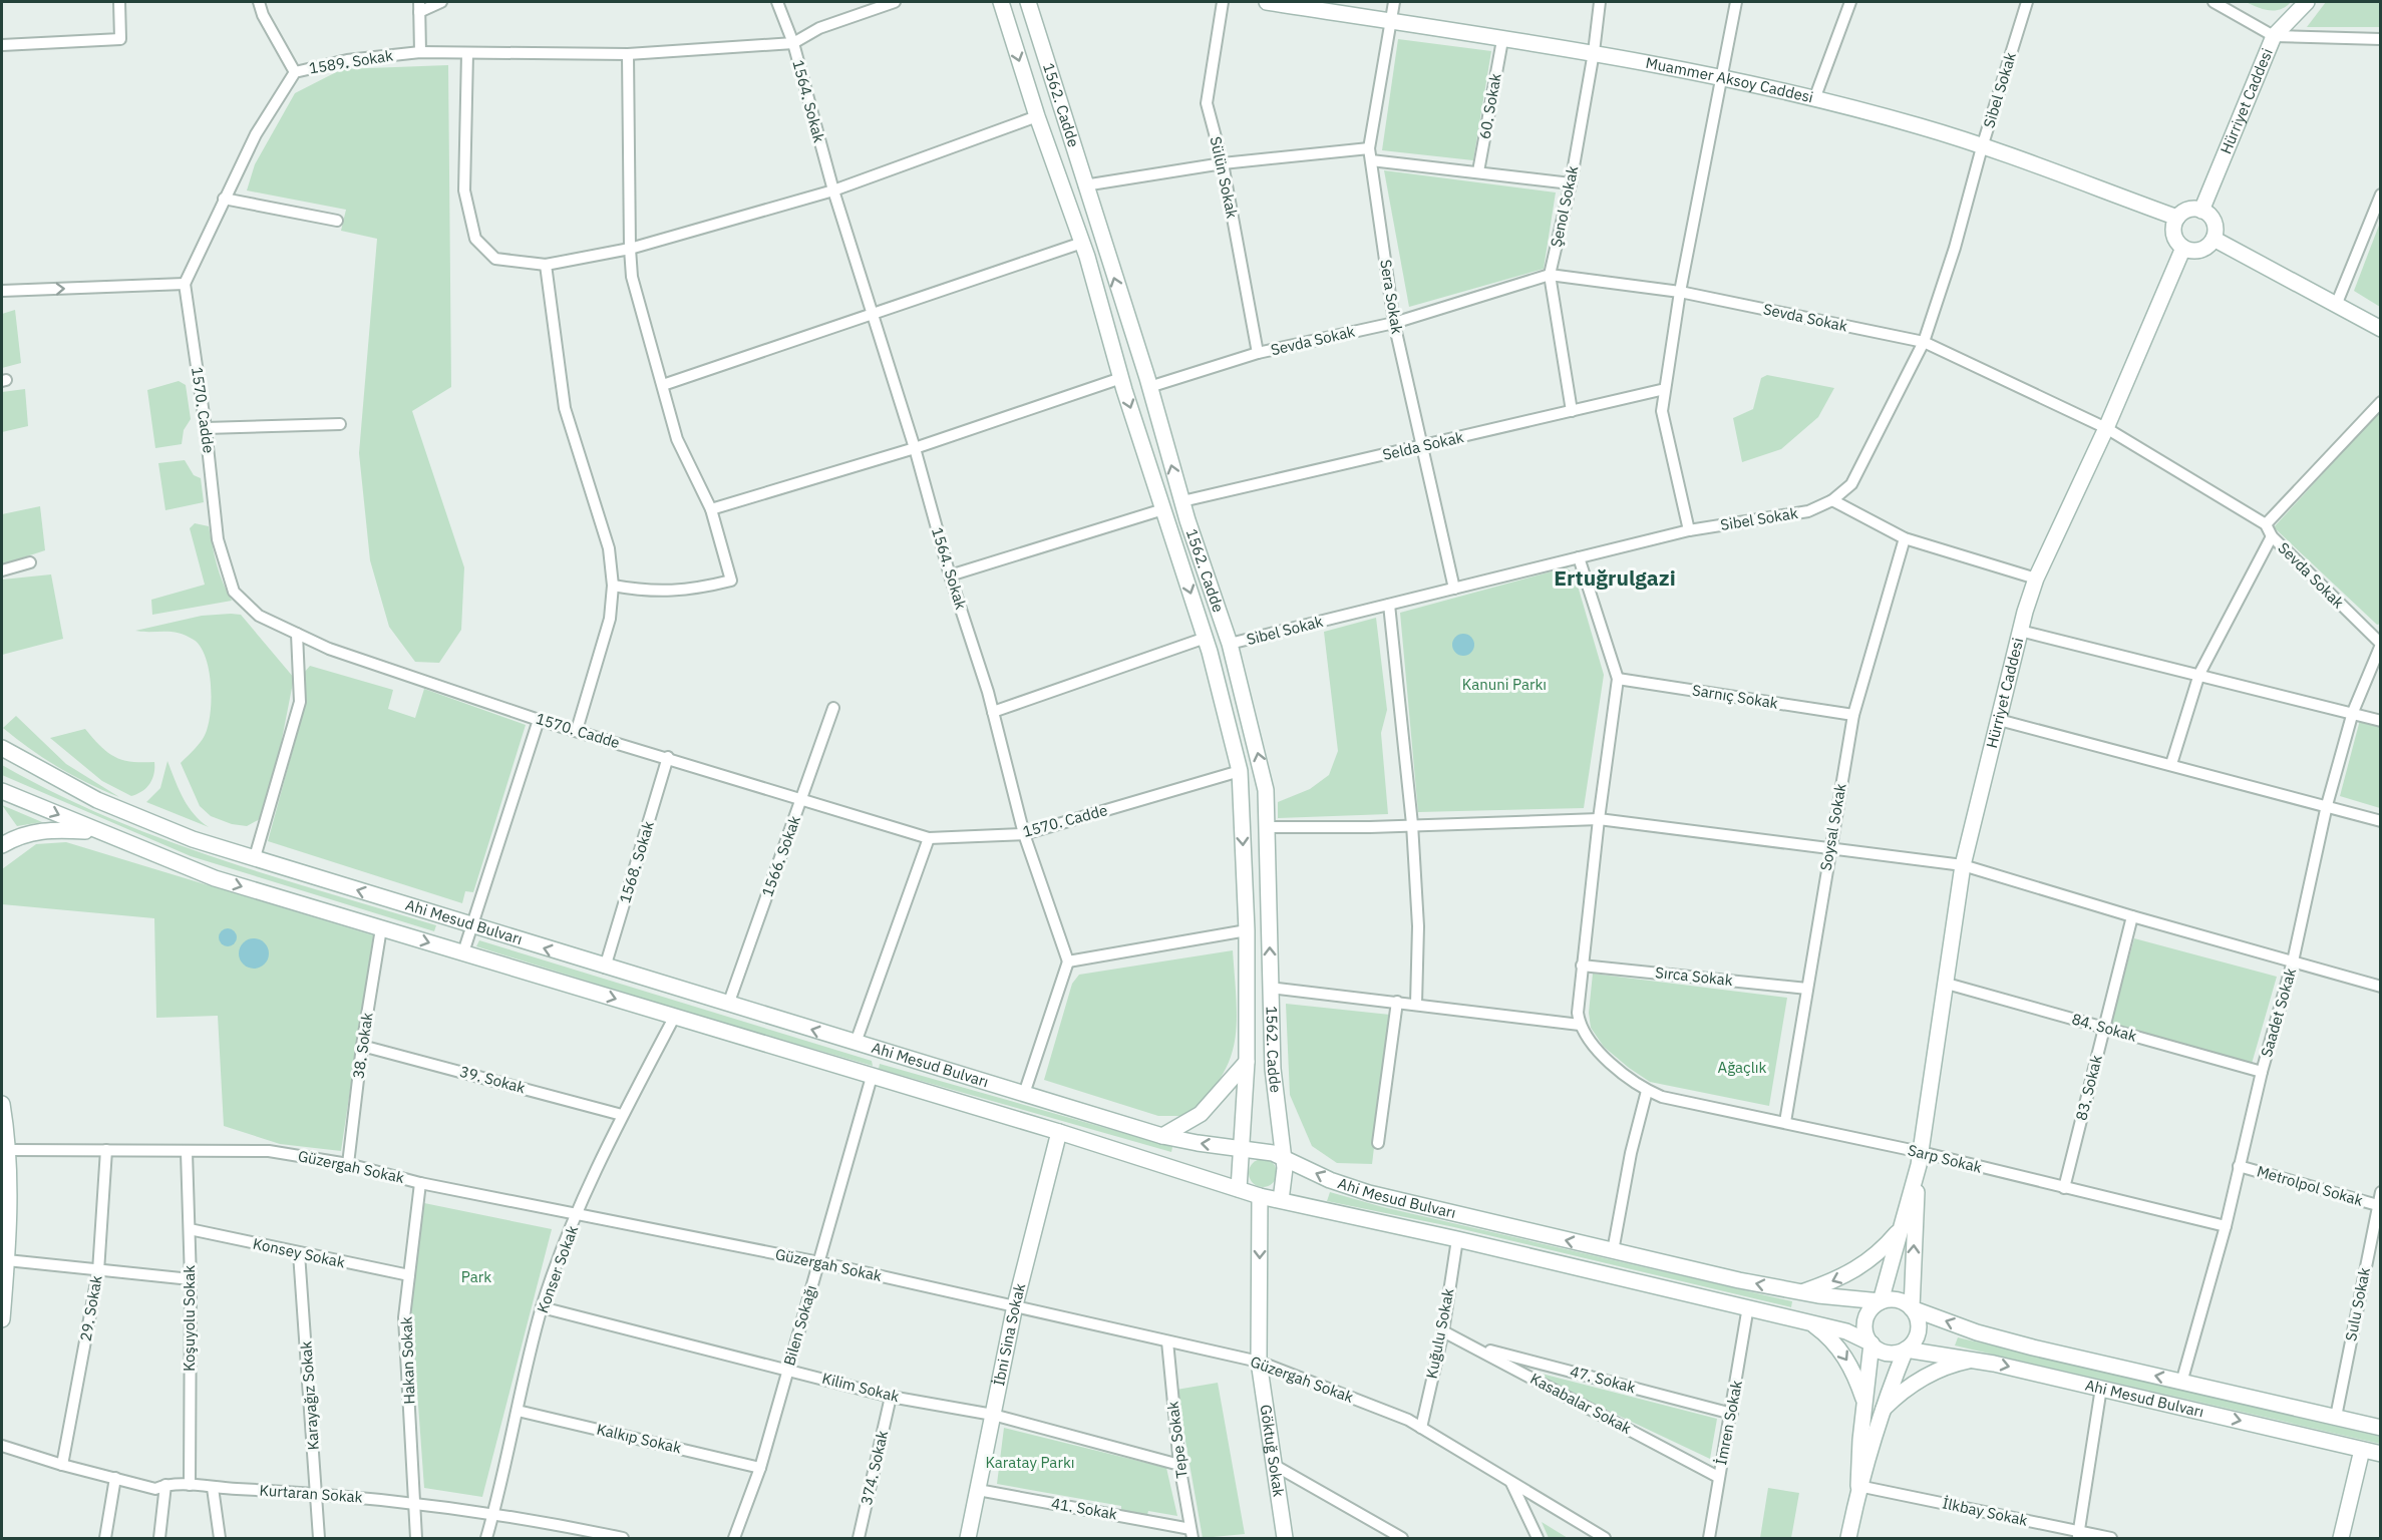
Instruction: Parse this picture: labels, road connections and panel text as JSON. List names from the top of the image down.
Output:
{
  "streets": {
    "main road": [
      "Muammer Aksoy Caddesi",
      "Hürriyet Caddesi",
      "1562. Cadde",
      "Ahi Mesud Bulvarı",
      "İbni Sina Sokak",
      "Göktuğ Sokak"
    ],
    "street": [
      "1589. Sokak",
      "Sibel Sokak",
      "1564. Sokak",
      "60. Sokak",
      "Sülün Sokak",
      "Şenol Sokak",
      "Sera Sokak",
      "Sevda Sokak",
      "1570. Cadde",
      "Selda Sokak",
      "Sarnıç Sokak",
      "Soysal Sokak",
      "1566. Sokak",
      "1568. Sokak",
      "Sırca Sokak",
      "Saadet Sokak",
      "84. Sokak",
      "38. Sokak",
      "39. Sokak",
      "83. Sokak",
      "Sarp Sokak",
      "Güzergah Sokak",
      "Metrolpol Sokak",
      "Konsey Sokak",
      "Konser Sokak",
      "Sulu Sokak",
      "29. Sokak",
      "Koşuyolu Sokak",
      "Bilen Sokağı",
      "Kuğulu Sokak",
      "Hakan Sokak",
      "47. Sokak",
      "Kilim Sokak",
      "Karayağız Sokak",
      "Kasabalar Sokak",
      "İmren Sokak",
      "Kalkıp Sokak",
      "Tepe Sokak",
      "374. Sokak",
      "Kurtaran Sokak",
      "41. Sokak",
      "İlkbay Sokak"
    ]
  },
  "crossings": [
    ["1589. Sokak", "1564. Sokak"],
    ["1589. Sokak", "1570. Cadde"],
    ["Muammer Aksoy Caddesi", "Sibel Sokak"],
    ["Muammer Aksoy Caddesi", "Hürriyet Caddesi"],
    ["Muammer Aksoy Caddesi", "60. Sokak"],
    ["Muammer Aksoy Caddesi", "Şenol Sokak"],
    ["Muammer Aksoy Caddesi", "Sera Sokak"],
    ["Sibel Sokak", "1562. Cadde"],
    ["Sibel Sokak", "Sera Sokak"],
    ["Sibel Sokak", "Sevda Sokak"],
    ["1564. Sokak", "1570. Cadde"],
    ["Hürriyet Caddesi", "Sevda Sokak"],
    ["Hürriyet Caddesi", "84. Sokak"],
    ["Hürriyet Caddesi", "Sarp Sokak"],
    ["1562. Cadde", "Sevda Sokak"],
    ["1562. Cadde", "1570. Cadde"],
    ["1562. Cadde", "Selda Sokak"],
    ["1562. Cadde", "Ahi Mesud Bulvarı"],
    ["Sülün Sokak", "Sevda Sokak"],
    ["Şenol Sokak", "Sevda Sokak"],
    ["Şenol Sokak", "Selda Sokak"],
    ["Sera Sokak", "Sevda Sokak"],
    ["Sera Sokak", "Selda Sokak"],
    ["Sevda Sokak", "Saadet Sokak"],
    ["1570. Cadde", "1566. Sokak"],
    ["1570. Cadde", "1568. Sokak"],
    ["Sarnıç Sokak", "Soysal Sokak"],
    ["Soysal Sokak", "Sırca Sokak"],
    ["Soysal Sokak", "Sarp Sokak"],
    ["1566. Sokak", "Ahi Mesud Bulvarı"],
    ["1568. Sokak", "Ahi Mesud Bulvarı"],
    ["Ahi Mesud Bulvarı", "Saadet Sokak"],
    ["Ahi Mesud Bulvarı", "38. Sokak"],
    ["Ahi Mesud Bulvarı", "Konser Sokak"],
    ["Ahi Mesud Bulvarı", "Sulu Sokak"],
    ["Ahi Mesud Bulvarı", "Bilen Sokağı"],
    ["Ahi Mesud Bulvarı", "Kuğulu Sokak"],
    ["Ahi Mesud Bulvarı", "İbni Sina Sokak"],
    ["Ahi Mesud Bulvarı", "İmren Sokak"],
    ["Ahi Mesud Bulvarı", "Göktuğ Sokak"],
    ["Saadet Sokak", "84. Sokak"],
    ["Saadet Sokak", "Sarp Sokak"],
    ["Saadet Sokak", "Metrolpol Sokak"],
    ["84. Sokak", "83. Sokak"],
    ["38. Sokak", "39. Sokak"],
    ["38. Sokak", "Güzergah Sokak"],
    ["39. Sokak", "Konser Sokak"],
    ["83. Sokak", "Sarp Sokak"],
    ["Güzergah Sokak", "Konser Sokak"],
    ["Güzergah Sokak", "29. Sokak"],
    ["Güzergah Sokak", "Koşuyolu Sokak"],
    ["Güzergah Sokak", "Bilen Sokağı"],
    ["Güzergah Sokak", "Kuğulu Sokak"],
    ["Güzergah Sokak", "İbni Sina Sokak"],
    ["Güzergah Sokak", "Hakan Sokak"],
    ["Güzergah Sokak", "Tepe Sokak"],
    ["Güzergah Sokak", "Göktuğ Sokak"],
    ["Metrolpol Sokak", "Sulu Sokak"],
    ["Konsey Sokak", "Koşuyolu Sokak"],
    ["Konsey Sokak", "Hakan Sokak"],
    ["Konsey Sokak", "Karayağız Sokak"],
    ["Konser Sokak", "Kilim Sokak"],
    ["Konser Sokak", "Kalkıp Sokak"],
    ["Konser Sokak", "Kurtaran Sokak"],
    ["29. Sokak", "Kurtaran Sokak"],
    ["Koşuyolu Sokak", "Kurtaran Sokak"],
    ["Bilen Sokağı", "Kilim Sokak"],
    ["Bilen Sokağı", "Kalkıp Sokak"],
    ["Kuğulu Sokak", "Kasabalar Sokak"],
    ["İbni Sina Sokak", "Kilim Sokak"],
    ["İbni Sina Sokak", "41. Sokak"],
    ["Hakan Sokak", "Kurtaran Sokak"],
    ["47. Sokak", "Kasabalar Sokak"],
    ["47. Sokak", "İmren Sokak"],
    ["Kilim Sokak", "Tepe Sokak"],
    ["Kilim Sokak", "374. Sokak"],
    ["Karayağız Sokak", "Kurtaran Sokak"],
    ["Kasabalar Sokak", "İmren Sokak"],
    ["Tepe Sokak", "41. Sokak"]
  ],
  "one_way": ["Göktuğ Sokak"],
  "districts": ["Ertuğrulgazi"],
  "parks": [
    "Kanuni Parkı",
    "Ağaçlık",
    "Park",
    "Karatay Parkı"
  ]
}
